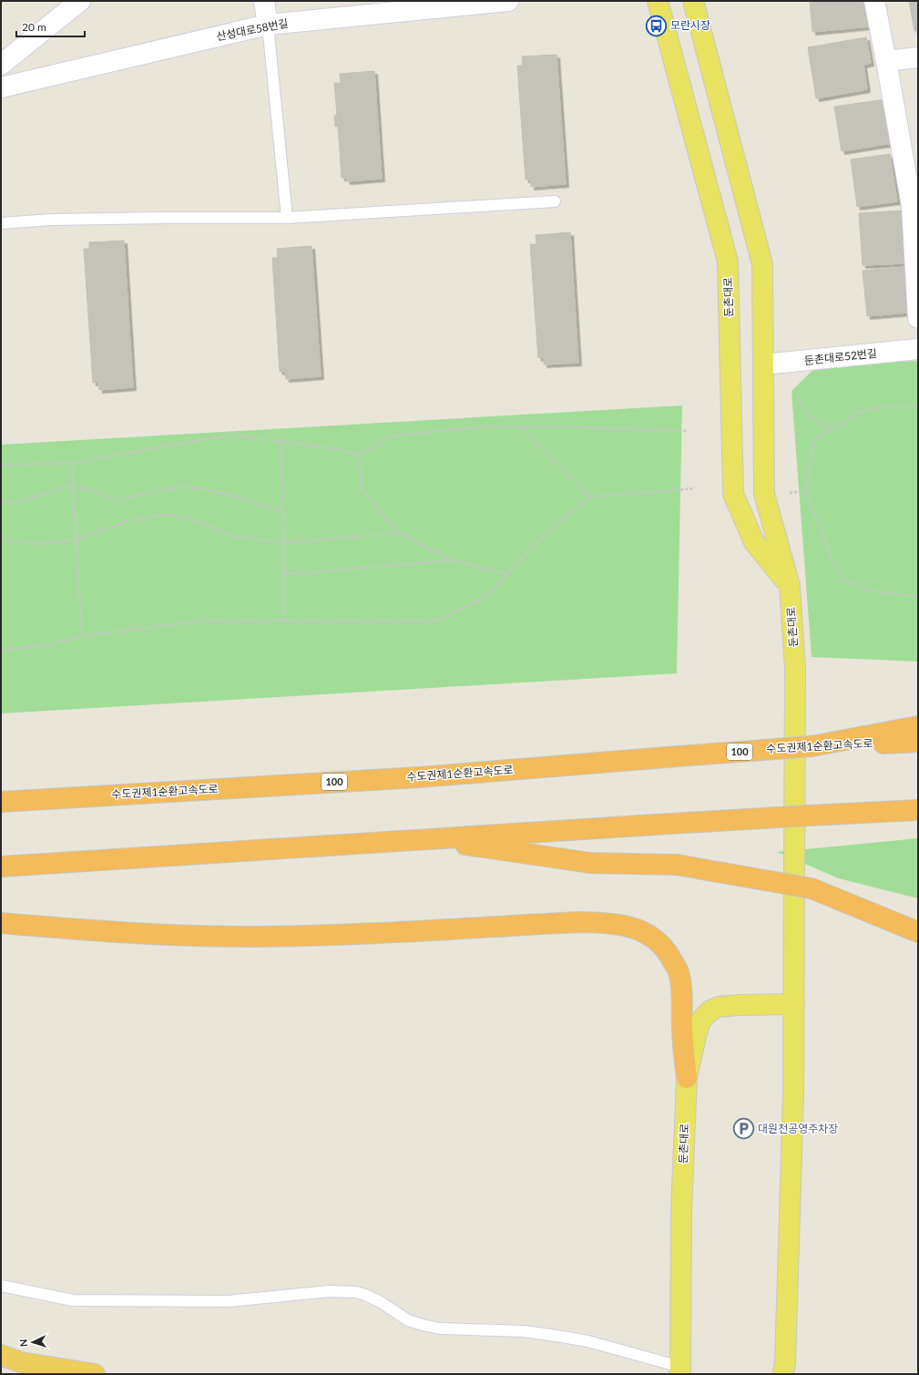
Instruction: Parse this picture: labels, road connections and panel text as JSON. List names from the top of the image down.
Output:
{
  "streets": {
    "highway": ["수도권제1순환고속도로", "100"],
    "main road": ["둔촌대로"],
    "street": ["산성대로58번길", "둔촌대로52번길"]
  },
  "crossings": [
    ["둔촌대로", "둔촌대로52번길"]
  ],
  "places": {
    "bus stop": ["모란시장"],
    "parking": ["대원천공영주차장"]
  },
  "scale_bar": "20 m",
  "north": "left"
}
